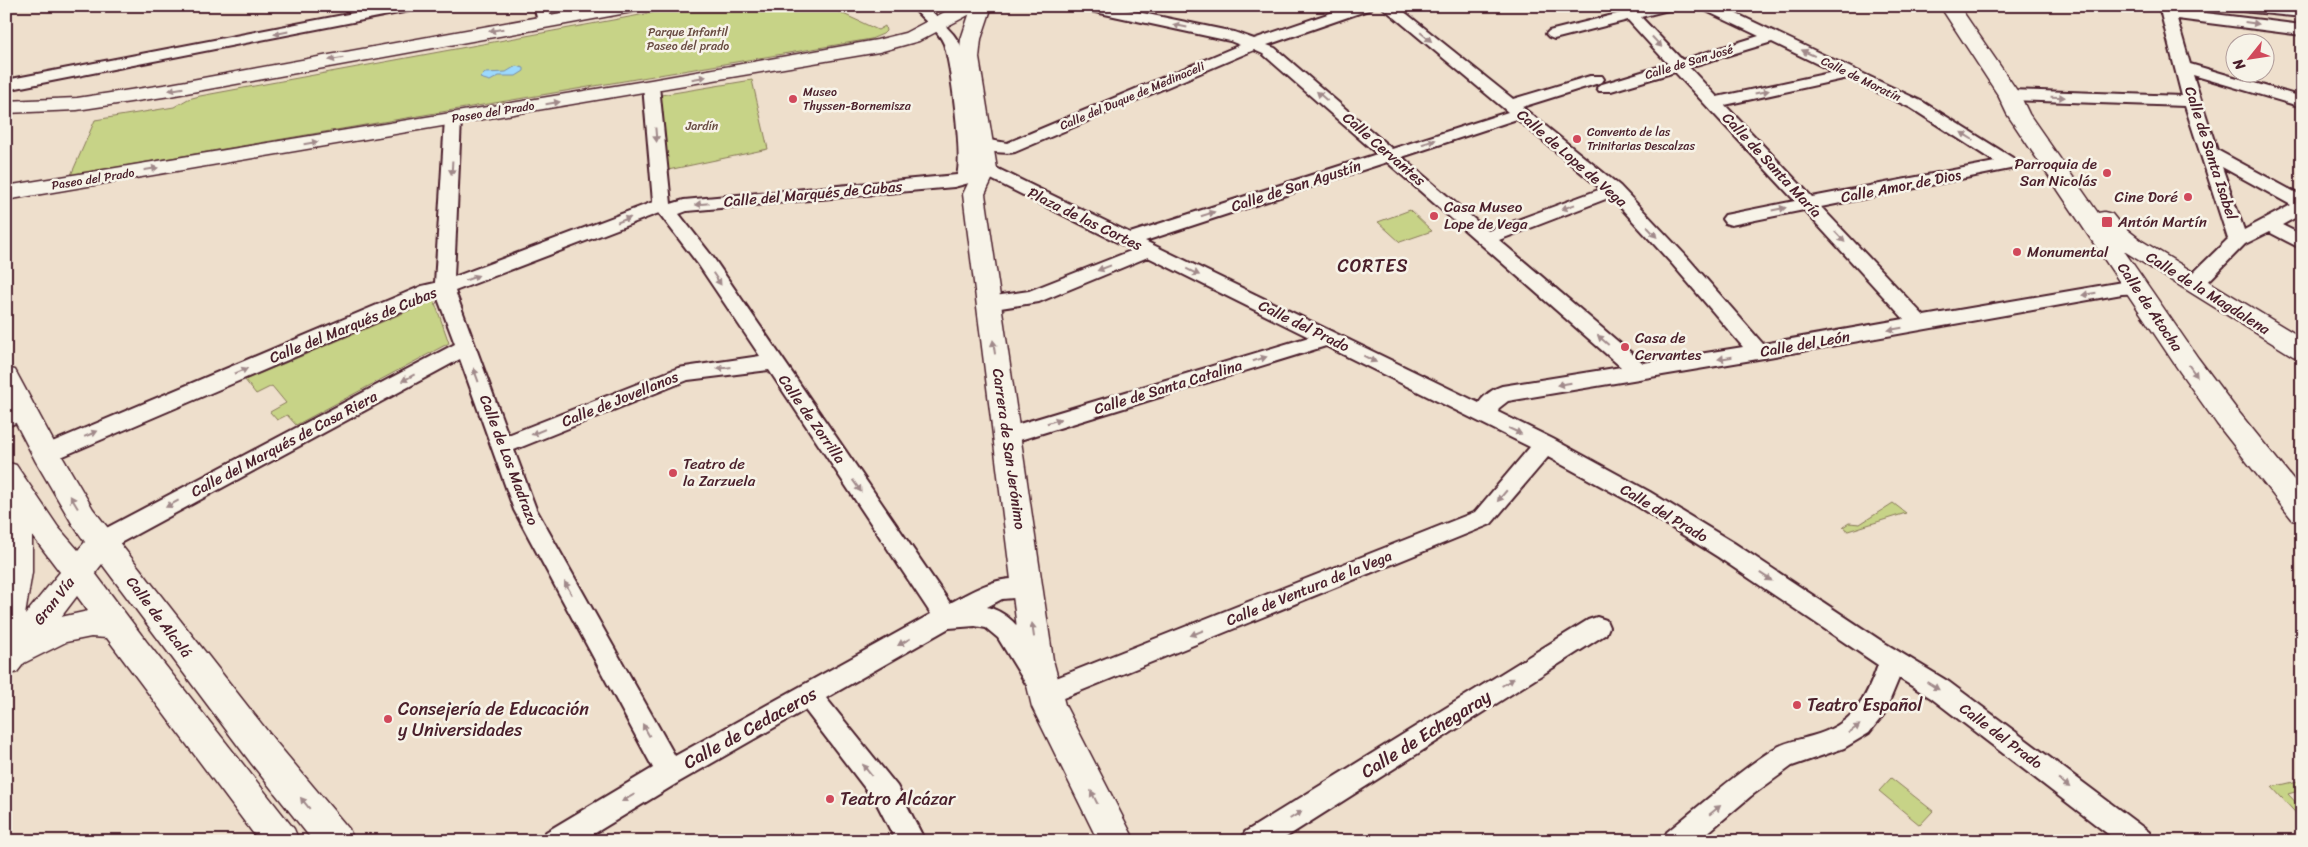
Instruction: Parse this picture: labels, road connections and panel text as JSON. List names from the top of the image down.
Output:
{
  "streets": {
    "main road": [
      "Paseo del Prado",
      "Calle de la Magdalena",
      "Calle de Atocha",
      "Carrera de San Jerónimo",
      "Gran Vía",
      "Calle de Alcalá"
    ],
    "street": [
      "Calle de San José",
      "Calle de Moratín",
      "Calle del Duque de Medinaceli",
      "Calle Cervantes",
      "Calle de Santa Isabel",
      "Calle de Lope de Vega",
      "Calle de Santa María",
      "Calle de San Agustín",
      "Calle Amor de Dios",
      "Calle del Marqués de Cubas",
      "Plaza de las Cortes",
      "Calle del Prado",
      "Calle del León",
      "Calle de Santa Catalina",
      "Calle de Jovellanos",
      "Calle de Zorrilla",
      "Calle del Marqués de Casa Riera",
      "Calle de Los Madrazo",
      "Calle de Ventura de la Vega",
      "Calle de Cedaceros",
      "Calle de Echegaray"
    ]
  },
  "crossings": [
    ["Calle de San José", "Calle de Moratín"],
    ["Calle de San José", "Calle de Lope de Vega"],
    ["Calle de San José", "Calle de Santa María"],
    ["Calle de San José", "Calle de San Agustín"],
    ["Calle de Moratín", "Calle Amor de Dios"],
    ["Calle del Duque de Medinaceli", "Calle Cervantes"],
    ["Paseo del Prado", "Calle de Los Madrazo"],
    ["Calle Cervantes", "Calle de San Agustín"],
    ["Calle Cervantes", "Calle del León"],
    ["Calle de Santa Isabel", "Calle de la Magdalena"],
    ["Calle de Lope de Vega", "Calle de San Agustín"],
    ["Calle de Lope de Vega", "Calle del León"],
    ["Calle de Santa María", "Calle Amor de Dios"],
    ["Calle de Santa María", "Calle del León"],
    ["Calle de San Agustín", "Plaza de las Cortes"],
    ["Calle del Marqués de Cubas", "Calle de Zorrilla"],
    ["Calle del Marqués de Cubas", "Calle de Los Madrazo"],
    ["Calle del Marqués de Cubas", "Calle de Alcalá"],
    ["Plaza de las Cortes", "Calle del Prado"],
    ["Plaza de las Cortes", "Carrera de San Jerónimo"],
    ["Calle de la Magdalena", "Calle de Atocha"],
    ["Calle de Atocha", "Calle del León"],
    ["Calle del Prado", "Calle del León"],
    ["Calle del Prado", "Calle de Santa Catalina"],
    ["Calle del Prado", "Calle de Ventura de la Vega"],
    ["Calle de Santa Catalina", "Carrera de San Jerónimo"],
    ["Calle de Jovellanos", "Calle de Zorrilla"],
    ["Calle de Jovellanos", "Calle de Los Madrazo"],
    ["Calle de Zorrilla", "Calle de Cedaceros"],
    ["Calle del Marqués de Casa Riera", "Calle de Los Madrazo"],
    ["Calle del Marqués de Casa Riera", "Gran Vía"],
    ["Calle del Marqués de Casa Riera", "Calle de Alcalá"],
    ["Carrera de San Jerónimo", "Calle de Ventura de la Vega"],
    ["Calle de Los Madrazo", "Calle de Cedaceros"],
    ["Gran Vía", "Calle de Alcalá"]
  ],
  "one_way": [
    "Calle de Moratín",
    "Calle Cervantes",
    "Calle de Lope de Vega",
    "Calle de Santa María",
    "Calle de San Agustín",
    "Plaza de las Cortes",
    "Calle de Atocha",
    "Calle del Prado",
    "Calle del León",
    "Calle de Santa Catalina",
    "Calle de Jovellanos",
    "Calle de Zorrilla",
    "Calle del Marqués de Casa Riera",
    "Carrera de San Jerónimo",
    "Calle de Ventura de la Vega",
    "Calle de Cedaceros",
    "Calle de Echegaray"
  ],
  "districts": ["CORTES"],
  "parks": ["Parque Infantil Paseo del prado", "Jardín"],
  "places": {
    "other": [
      "Museo Thyssen-Bornemisza",
      "Convento de las Trinitarias Descalzas",
      "Parroquia de San Nicolás",
      "Cine Doré",
      "Casa Museo Lope de Vega",
      "Monumental",
      "Casa de Cervantes",
      "Teatro de la Zarzuela",
      "Teatro Español",
      "Consejería de Educación y Universidades",
      "Teatro Alcázar"
    ],
    "transit": ["Antón Martín"]
  },
  "north": "bottom left"
}
